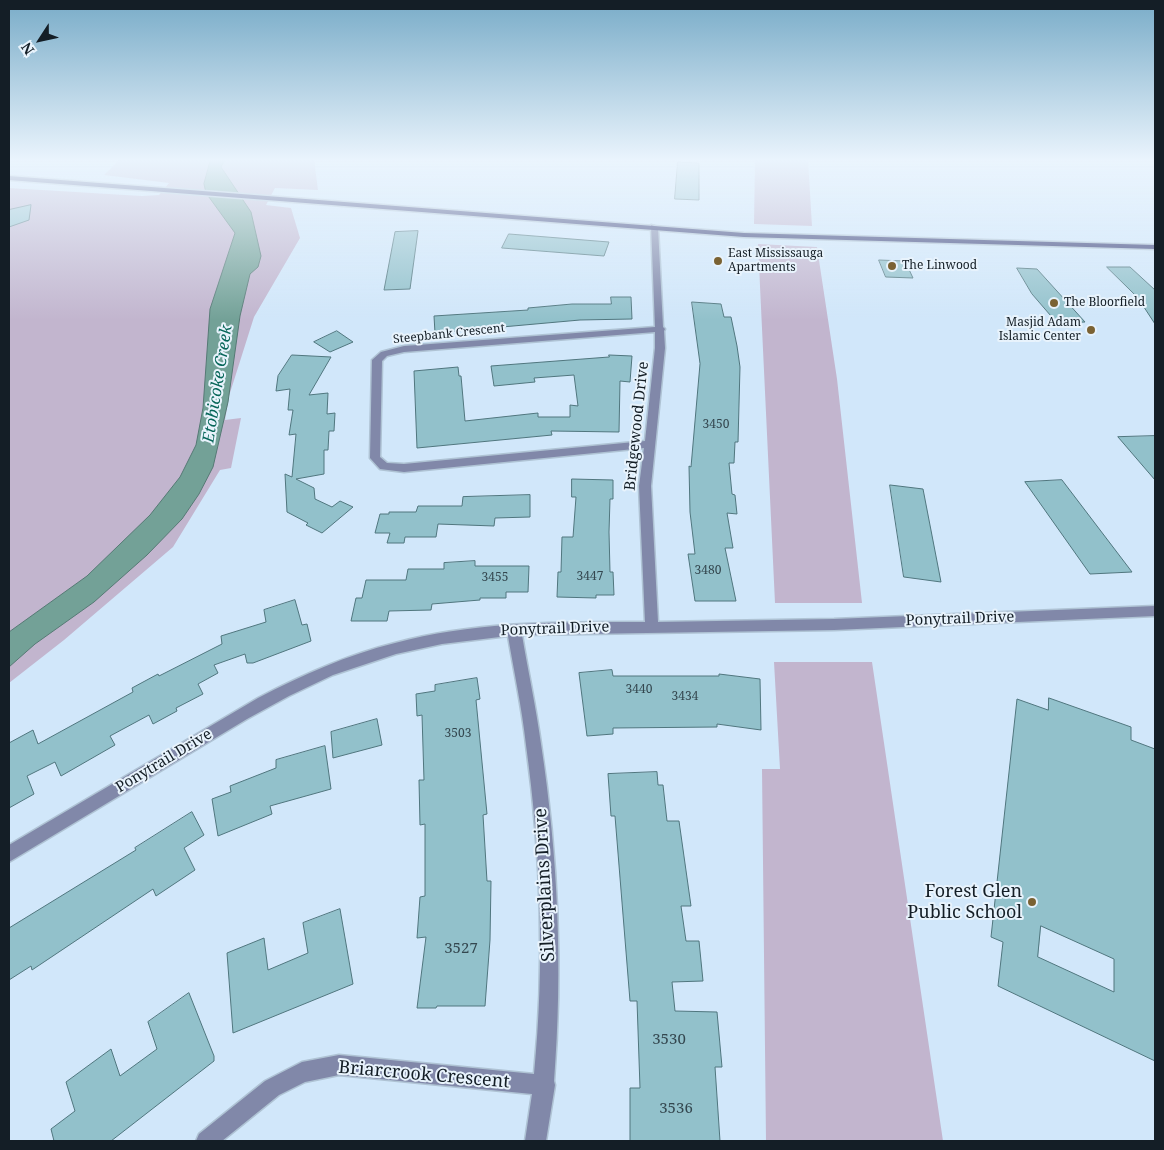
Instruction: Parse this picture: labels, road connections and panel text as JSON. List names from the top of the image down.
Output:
{
  "streets": {
    "street": [
      "Steepbank Crescent",
      "Bridgewood Drive",
      "Ponytrail Drive",
      "Silverplains Drive",
      "Briarcrook Crescent"
    ]
  },
  "crossings": [
    ["Steepbank Crescent", "Bridgewood Drive"],
    ["Bridgewood Drive", "Ponytrail Drive"],
    ["Ponytrail Drive", "Silverplains Drive"],
    ["Silverplains Drive", "Briarcrook Crescent"]
  ],
  "water": ["Etobicoke Creek"],
  "places": [
    "East Mississauga Apartments",
    "The Linwood",
    "The Bloorfield",
    "Masjid Adam Islamic Center",
    "Forest Glen Public School"
  ],
  "house_numbers": [
    "3450",
    "3480",
    "3447",
    "3455",
    "3440",
    "3434",
    "3503",
    "3527",
    "3530",
    "3536"
  ],
  "north": "bottom left"
}
